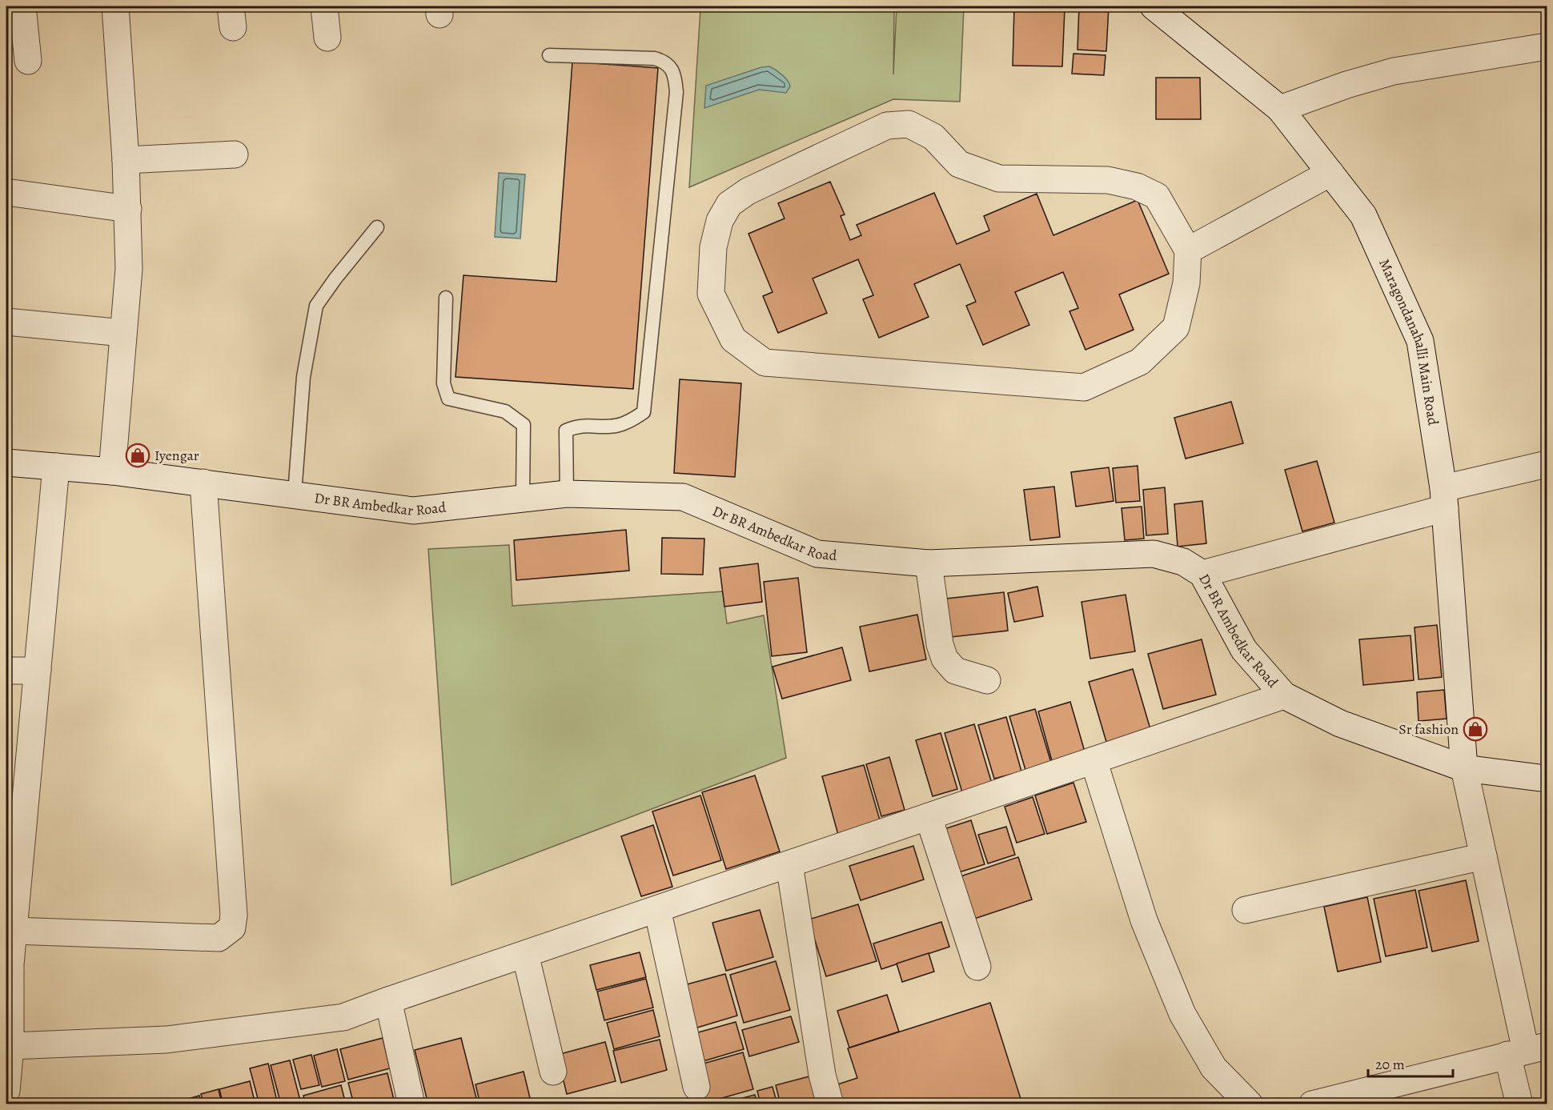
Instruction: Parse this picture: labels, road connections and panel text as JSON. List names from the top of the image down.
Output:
{
  "streets": {
    "street": ["Maragondanahalli Main Road", "Dr BR Ambedkar Road"]
  },
  "crossings": [
    ["Maragondanahalli Main Road", "Dr BR Ambedkar Road"]
  ],
  "places": {
    "shop": ["Iyengar", "Sr fashion"]
  },
  "scale_bar": "20 m"
}
